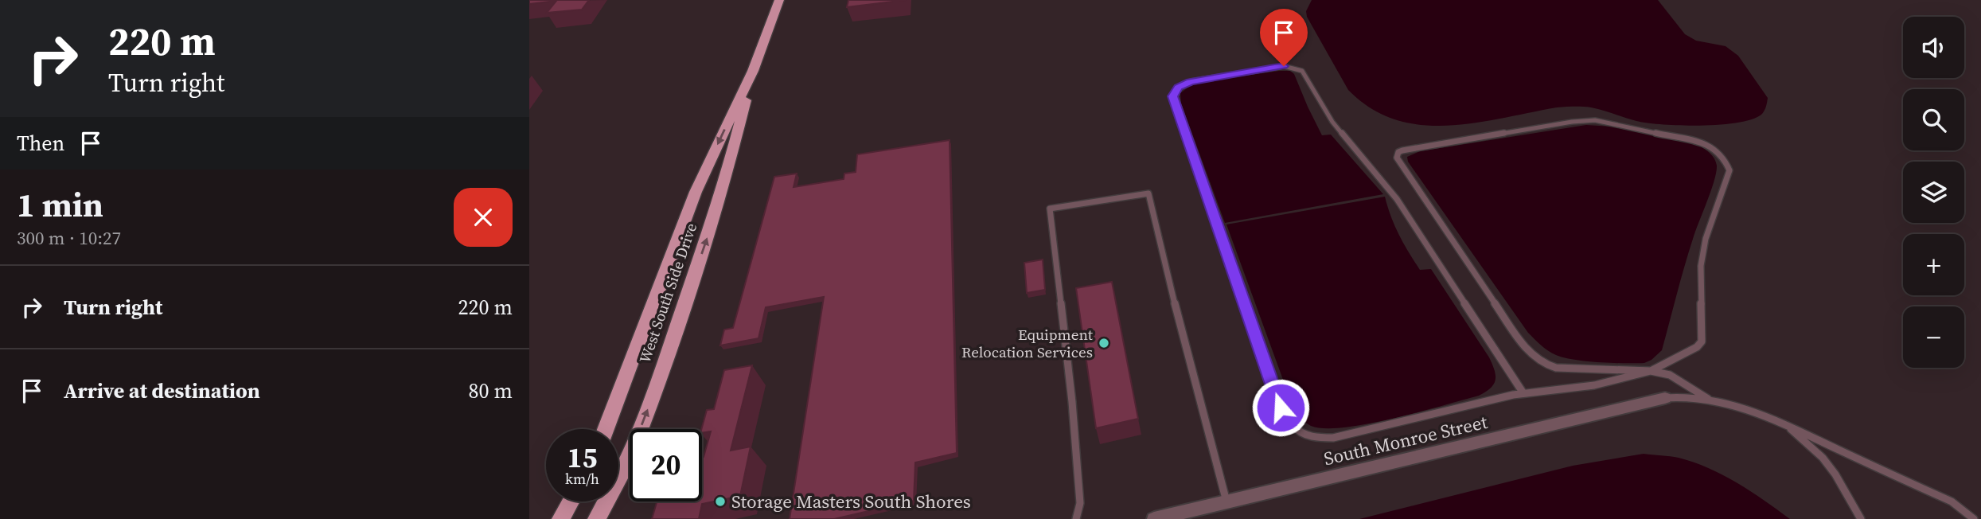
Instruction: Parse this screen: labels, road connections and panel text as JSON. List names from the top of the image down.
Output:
{
  "streets": {
    "main road": ["West South Side Drive"],
    "street": ["South Monroe Street"]
  },
  "places": ["Equipment Relocation Services", "Storage Masters South Shores"],
  "page": {
    "turn": ["220 m", "Turn right"],
    "map_buttons": ["+", "−"],
    "then": "Then",
    "heading": ["1 min", "300 m · 10:27"],
    "list": [
      {
        "name": "Turn right",
        "value": "220 m"
      },
      {
        "name": "Arrive at destination",
        "value": "80 m"
      }
    ],
    "speed": "15 km/h",
    "limit": "20"
  }
}
